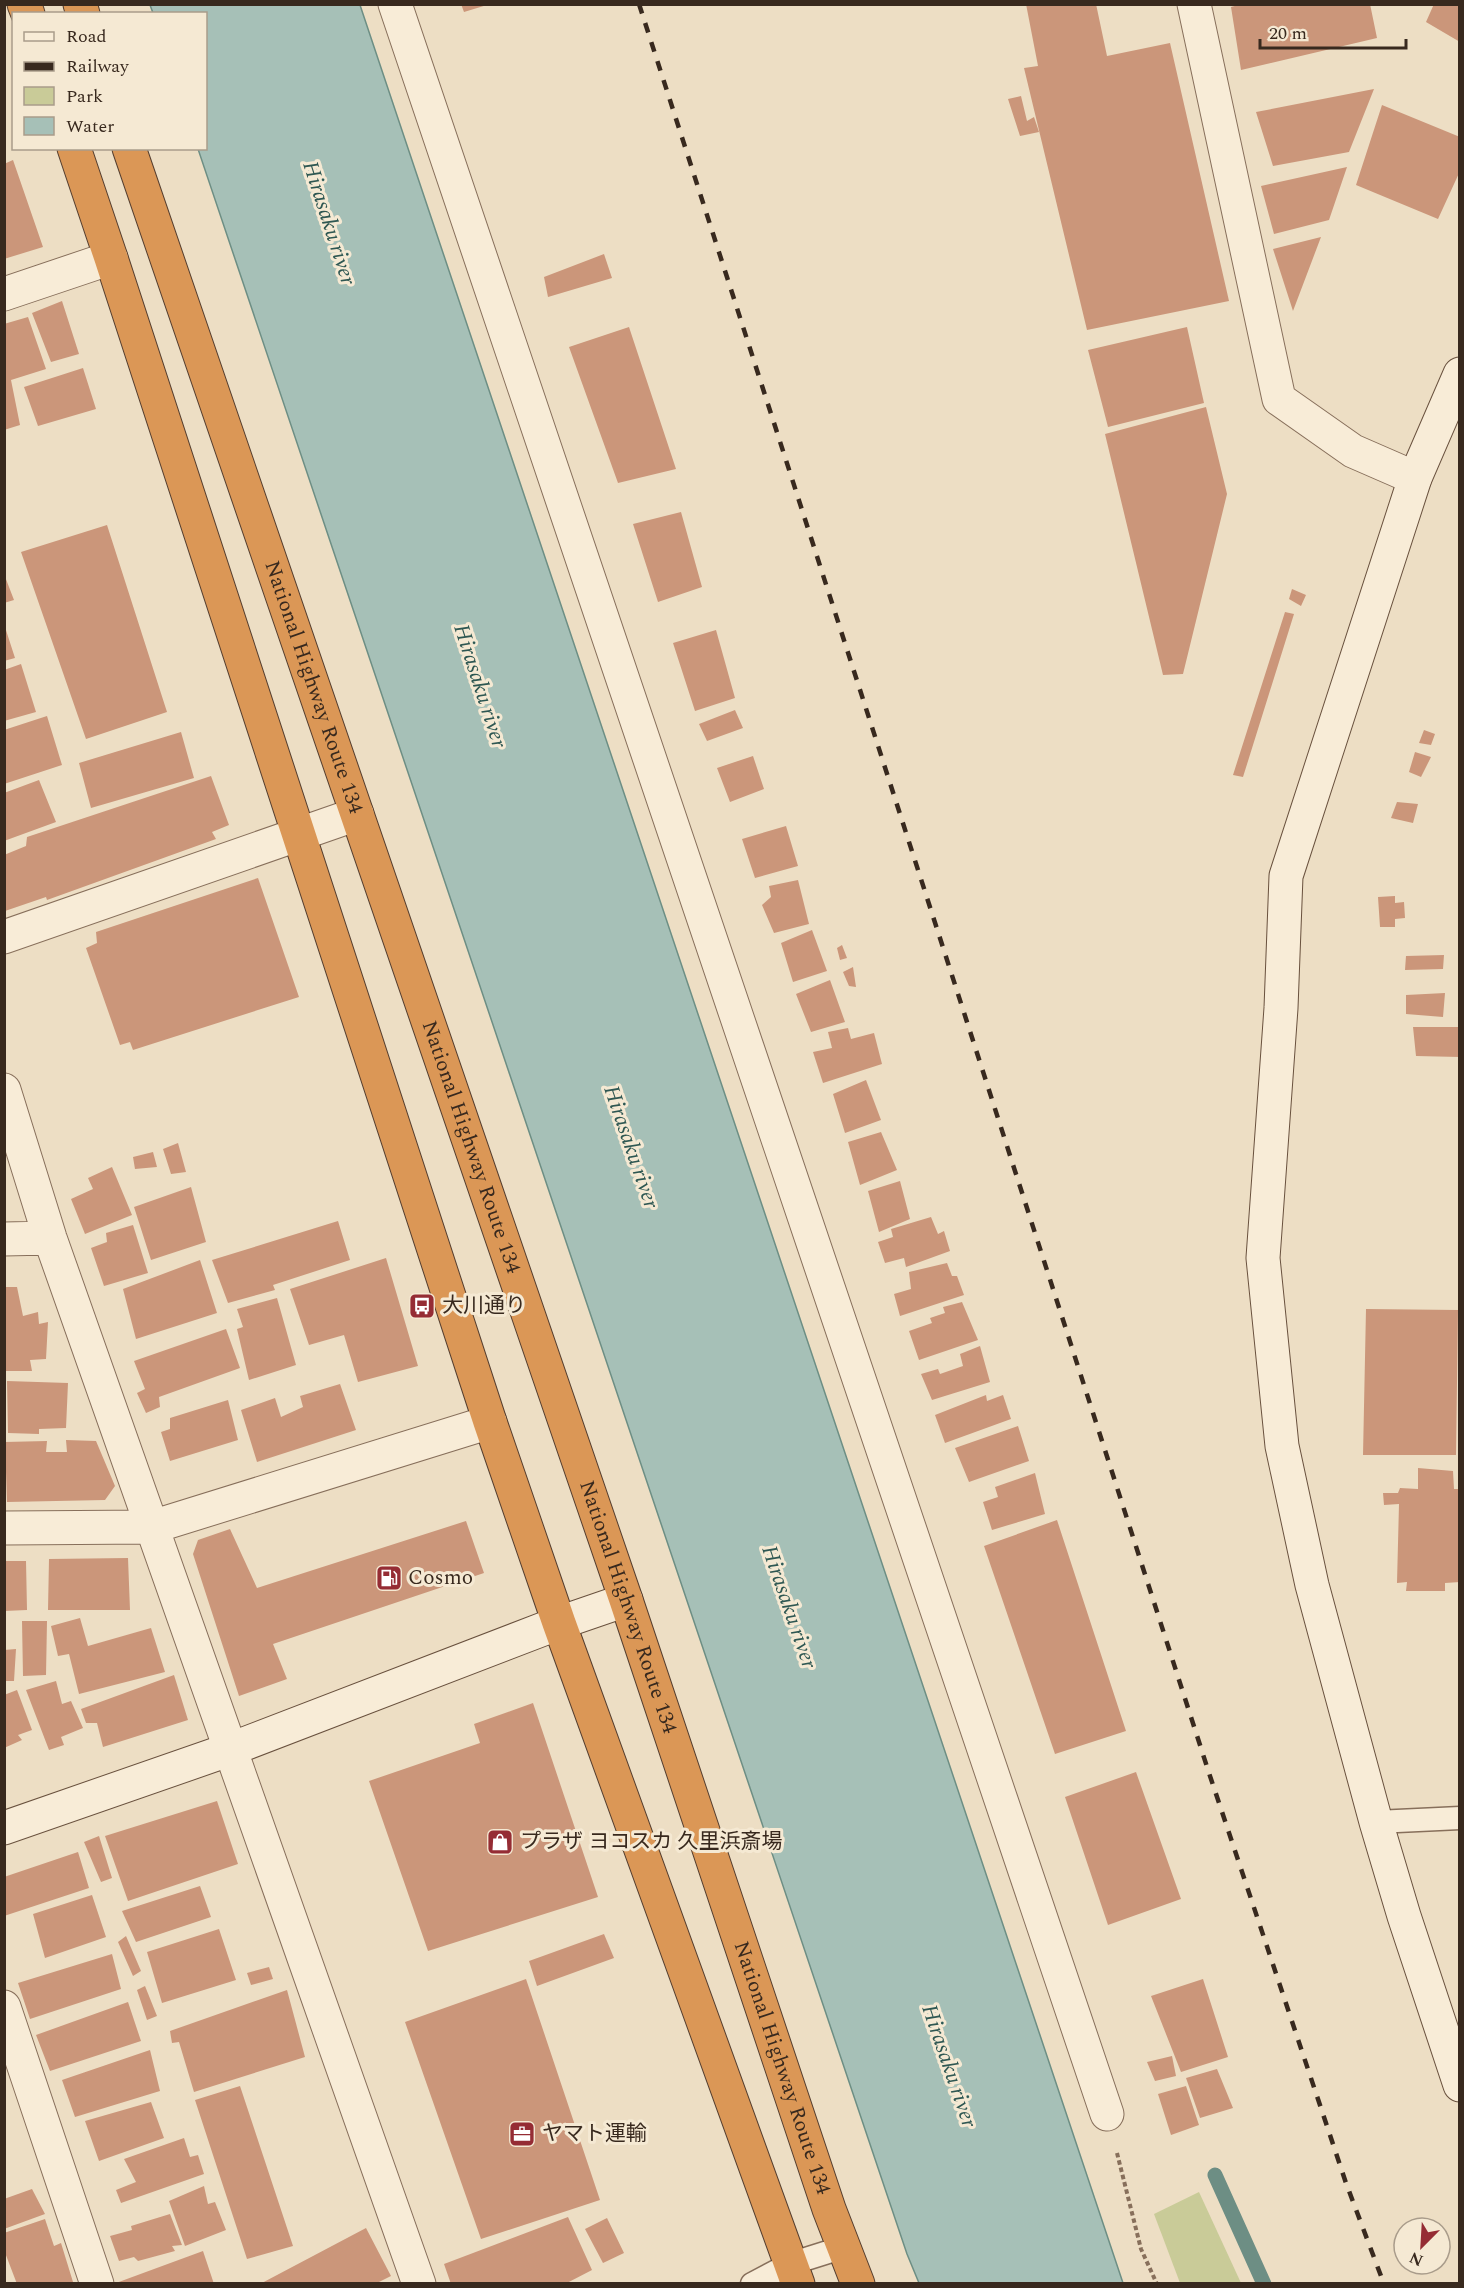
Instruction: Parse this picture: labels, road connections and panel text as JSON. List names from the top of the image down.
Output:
{
  "streets": {
    "highway": ["National Highway Route 134"]
  },
  "water": ["Hirasaku river"],
  "places": {
    "bus stop": ["大川通り"],
    "fuel station": ["Cosmo"],
    "shop": ["プラザ ヨコスカ 久里浜斎場"],
    "office": ["ヤマト運輸"]
  },
  "legend": [
    "Road",
    "Railway",
    "Park",
    "Water"
  ],
  "scale_bar": "20 m",
  "north": "bottom left"
}
